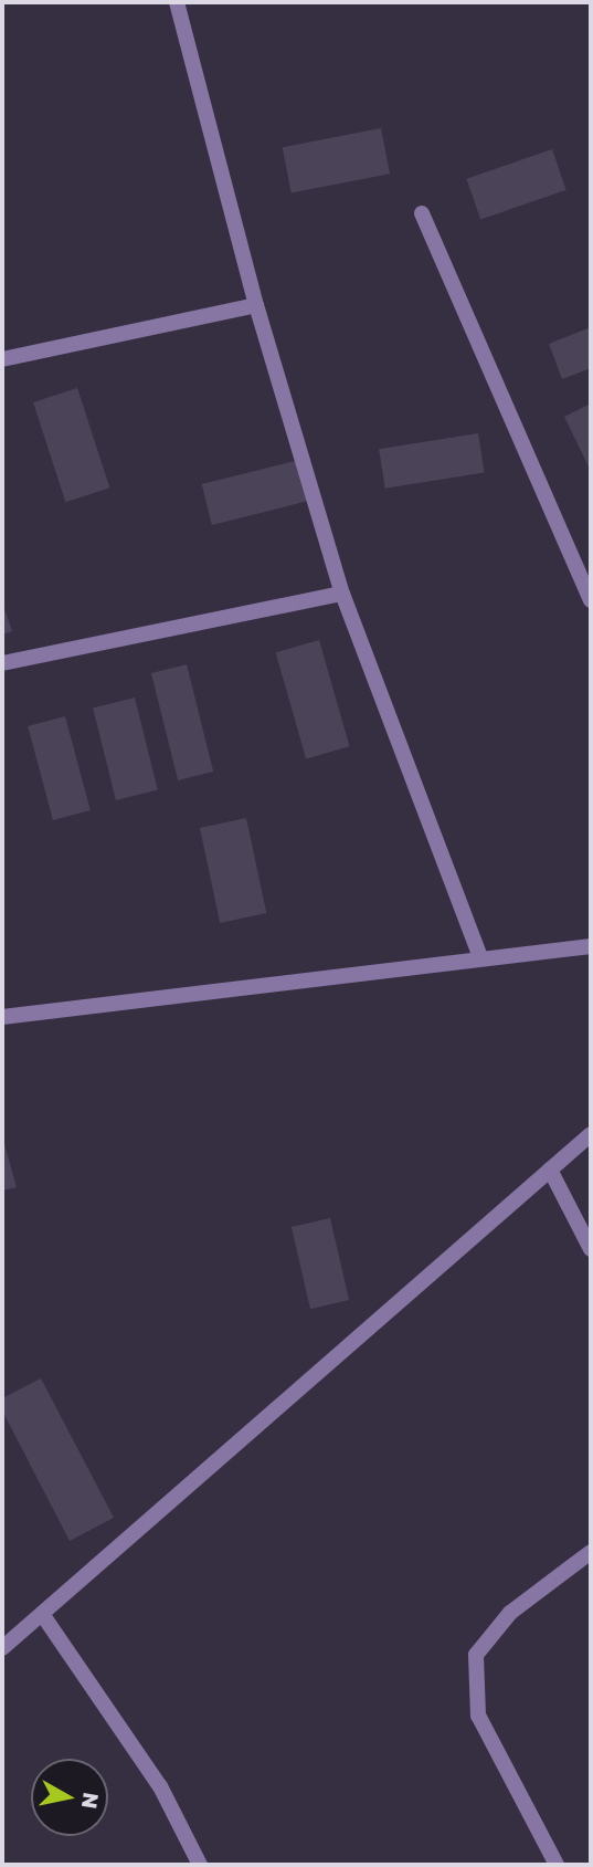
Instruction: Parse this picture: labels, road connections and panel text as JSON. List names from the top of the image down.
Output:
{
  "north": "right"
}
